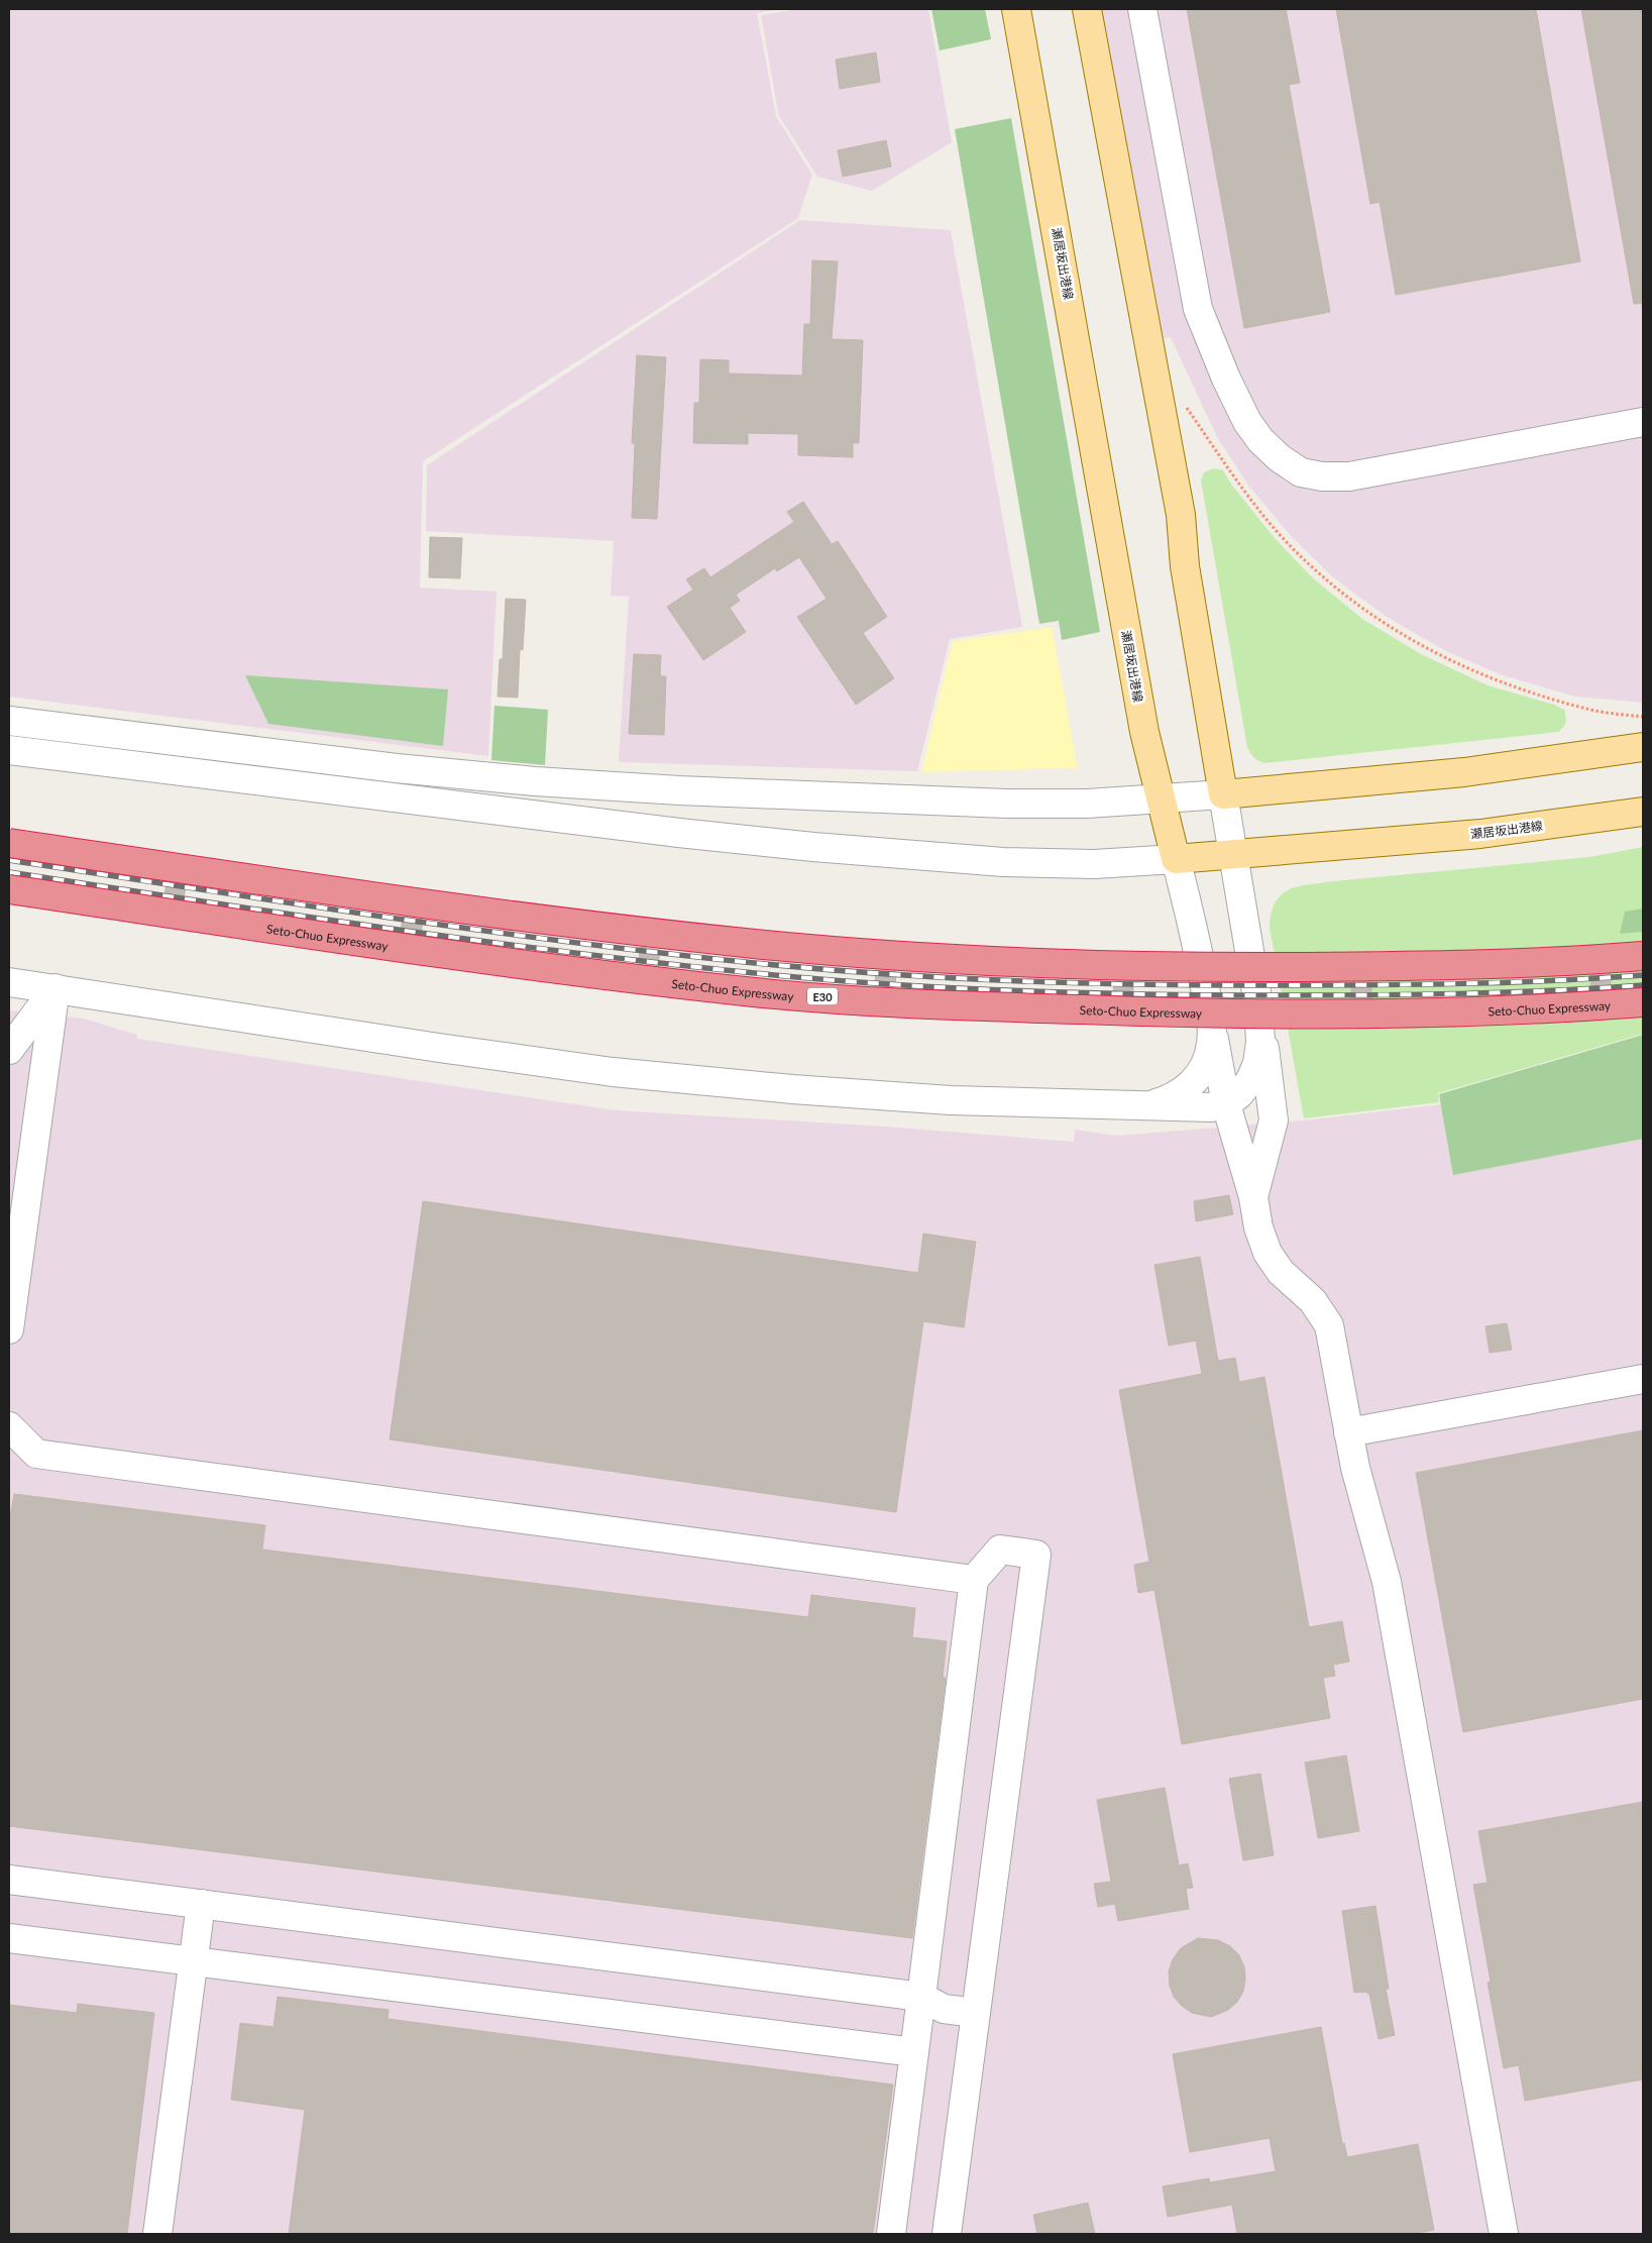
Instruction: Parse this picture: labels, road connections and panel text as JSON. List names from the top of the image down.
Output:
{
  "streets": {
    "highway": ["Seto-Chuo Expressway", "E30"],
    "main road": ["瀬居坂出港線"]
  }
}
